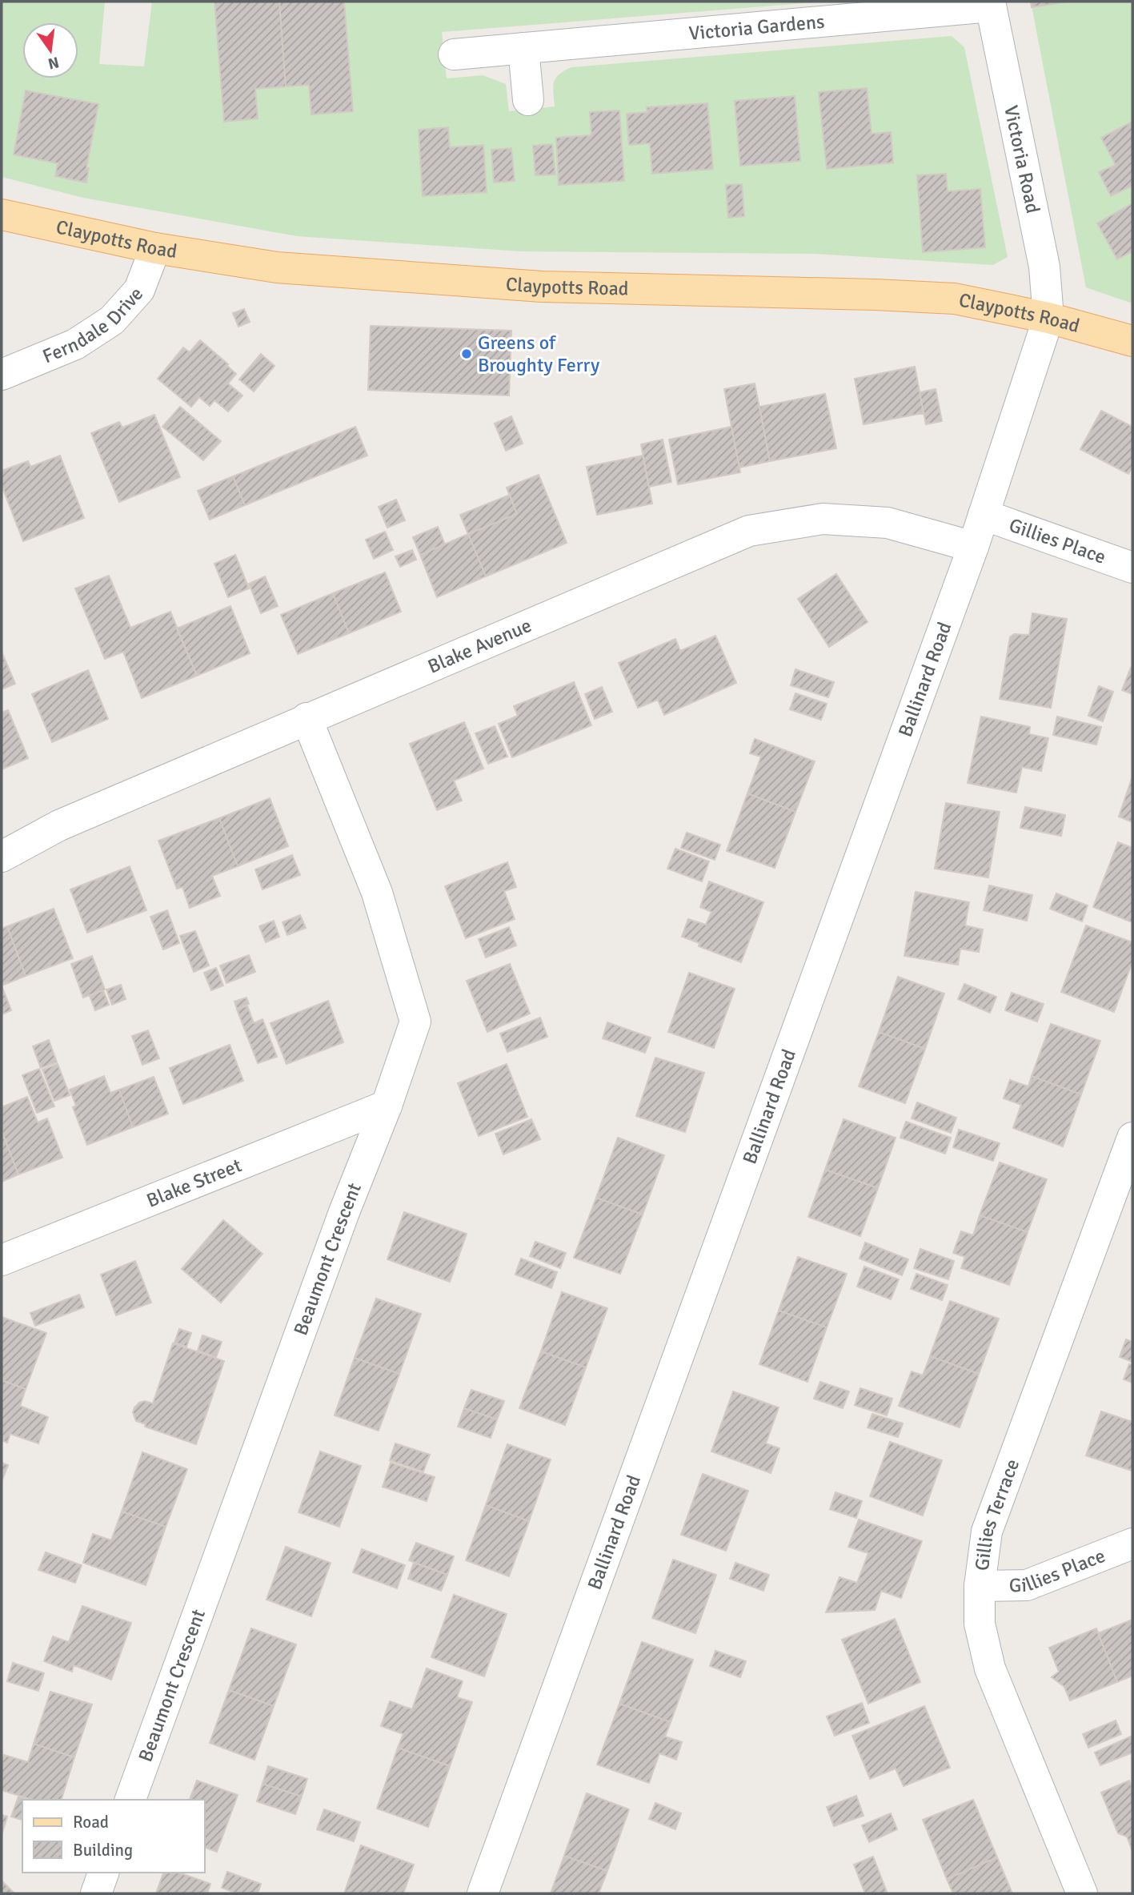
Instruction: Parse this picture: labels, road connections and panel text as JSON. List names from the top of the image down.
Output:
{
  "streets": {
    "main road": ["Claypotts Road"],
    "street": [
      "Victoria Gardens",
      "Victoria Road",
      "Ferndale Drive",
      "Gillies Place",
      "Blake Avenue",
      "Ballinard Road",
      "Blake Street",
      "Beaumont Crescent",
      "Gillies Terrace"
    ]
  },
  "crossings": [
    ["Victoria Gardens", "Victoria Road"],
    ["Victoria Road", "Claypotts Road"],
    ["Victoria Road", "Ballinard Road"],
    ["Claypotts Road", "Ferndale Drive"],
    ["Claypotts Road", "Ballinard Road"],
    ["Gillies Place", "Ballinard Road"],
    ["Gillies Place", "Gillies Terrace"],
    ["Blake Avenue", "Ballinard Road"],
    ["Blake Avenue", "Beaumont Crescent"],
    ["Blake Street", "Beaumont Crescent"]
  ],
  "places": ["Greens of Broughty Ferry"],
  "legend": ["Road", "Building"],
  "north": "bottom"
}
